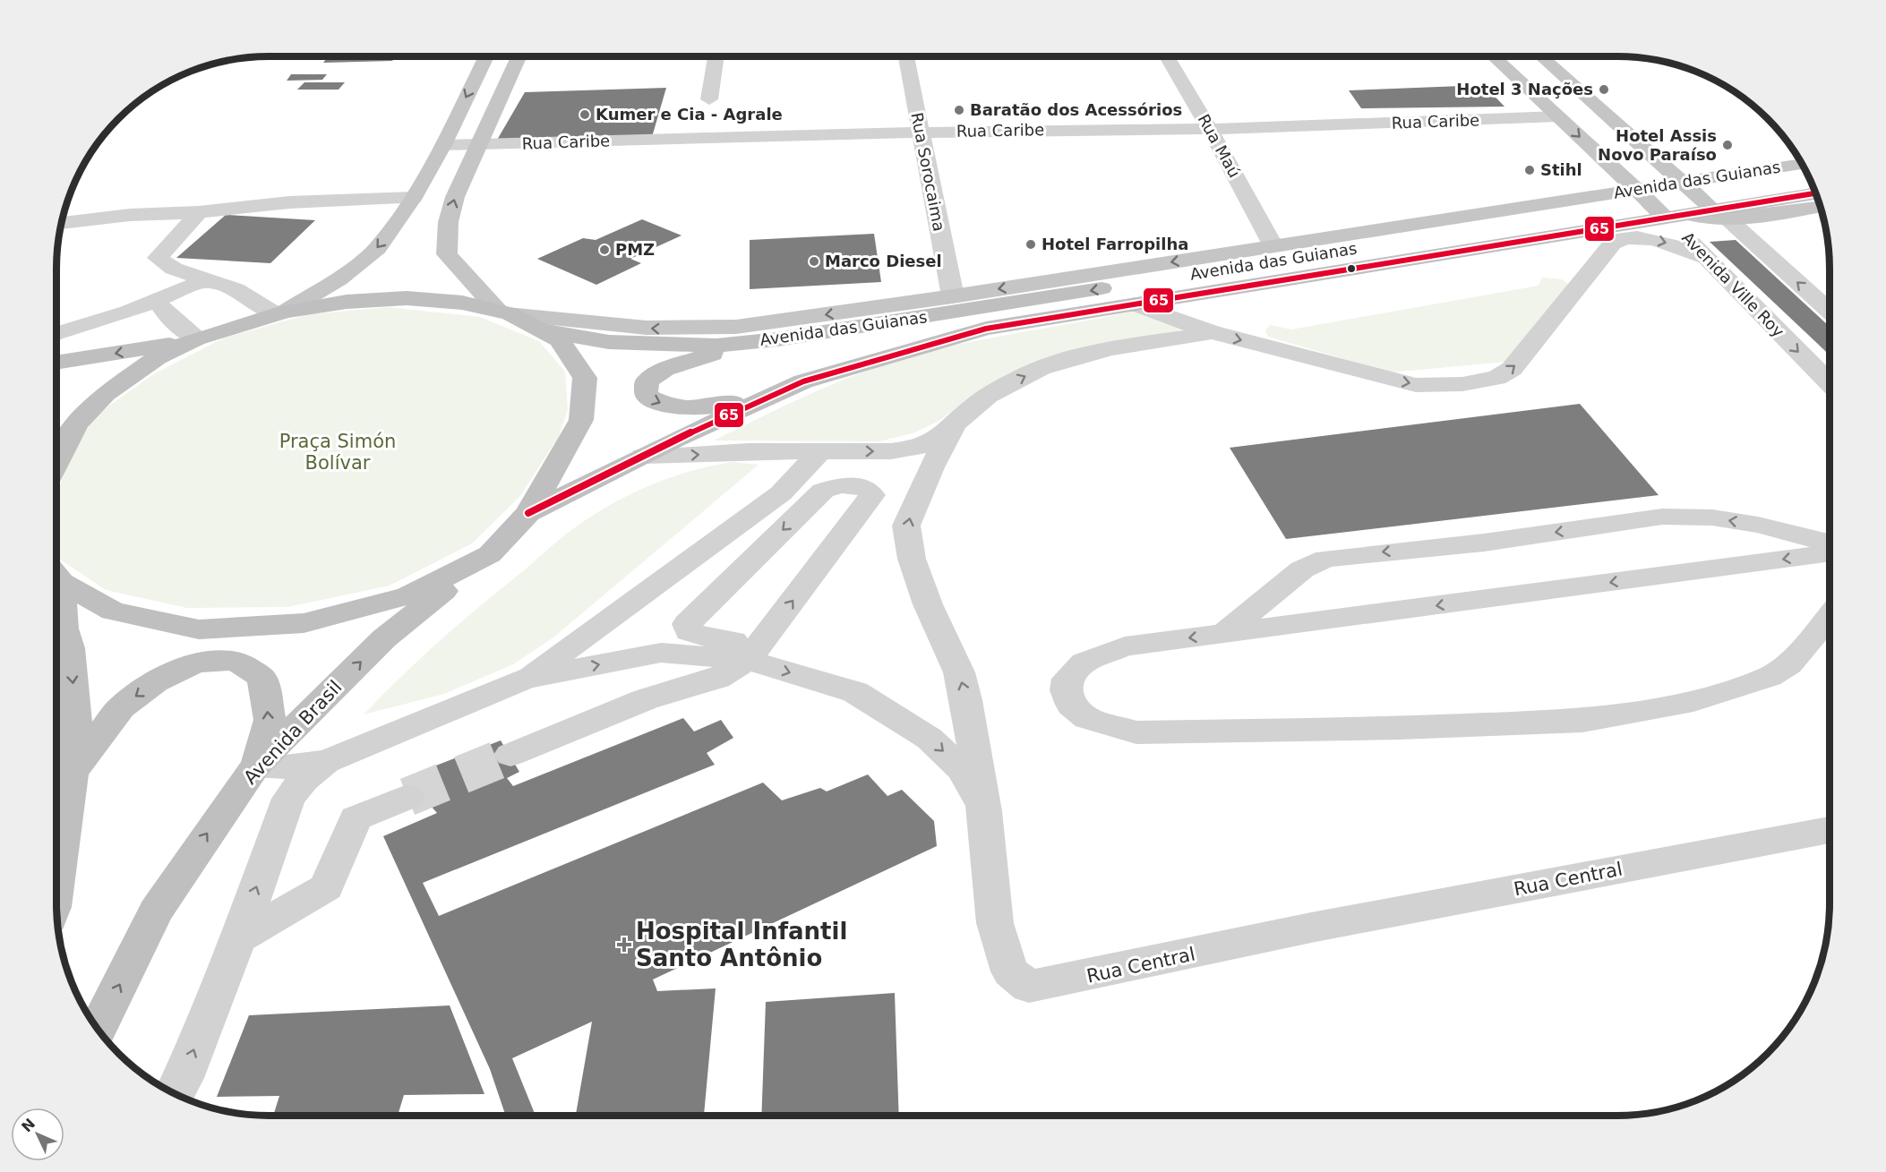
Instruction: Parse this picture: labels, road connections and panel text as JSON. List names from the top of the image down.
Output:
{
  "streets": {
    "highway": ["Avenida das Guianas", "Avenida Brasil"],
    "main road": ["Avenida Ville Roy"],
    "street": [
      "Rua Caribe",
      "Rua Maú",
      "Rua Sorocaima",
      "Rua Central"
    ]
  },
  "crossings": [
    ["Rua Caribe", "Rua Maú"],
    ["Rua Caribe", "Rua Sorocaima"],
    ["Rua Caribe", "Avenida Ville Roy"],
    ["Rua Maú", "Avenida das Guianas"],
    ["Rua Sorocaima", "Avenida das Guianas"],
    ["Avenida das Guianas", "Avenida Ville Roy"]
  ],
  "one_way": ["Avenida das Guianas", "Avenida Brasil"],
  "parks": ["Praça Simón Bolívar"],
  "places": {
    "other": [
      "Hotel 3 Nações",
      "Baratão dos Acessórios",
      "Kumer e Cia - Agrale",
      "Hotel Assis Novo Paraíso",
      "Stihl",
      "Hotel Farropilha",
      "PMZ",
      "Marco Diesel"
    ],
    "health": ["Hospital Infantil Santo Antônio"]
  },
  "lines": ["transit line 65"],
  "north": "top left"
}
